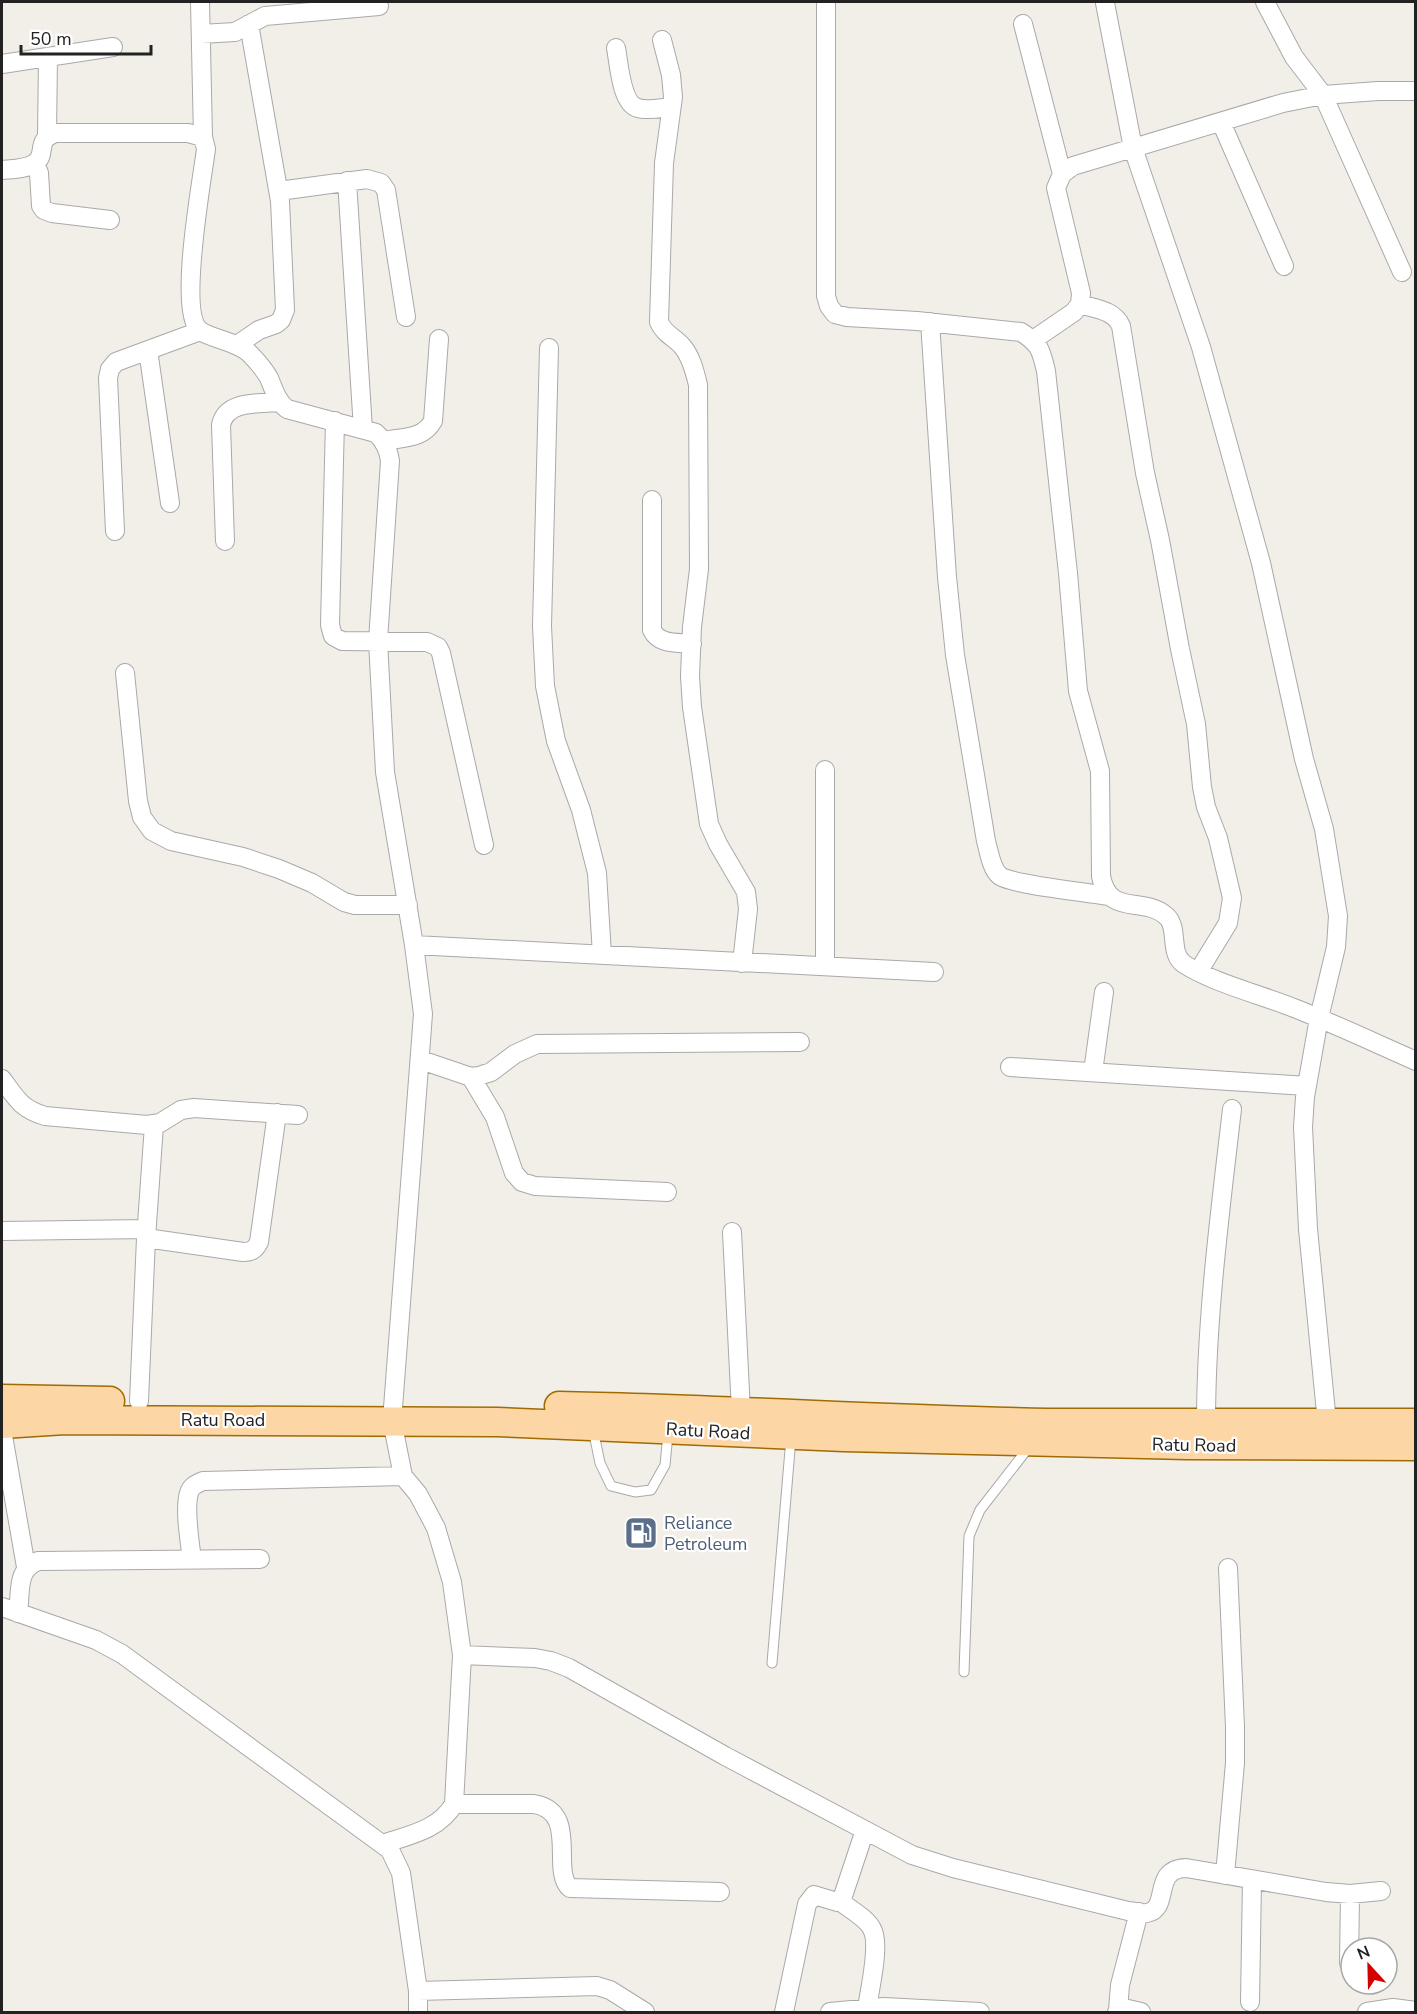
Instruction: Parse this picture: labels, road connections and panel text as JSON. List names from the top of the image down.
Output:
{
  "streets": {
    "main road": ["Ratu Road"]
  },
  "places": {
    "fuel station": ["Reliance Petroleum"]
  },
  "scale_bar": "50 m",
  "north": "top"
}
